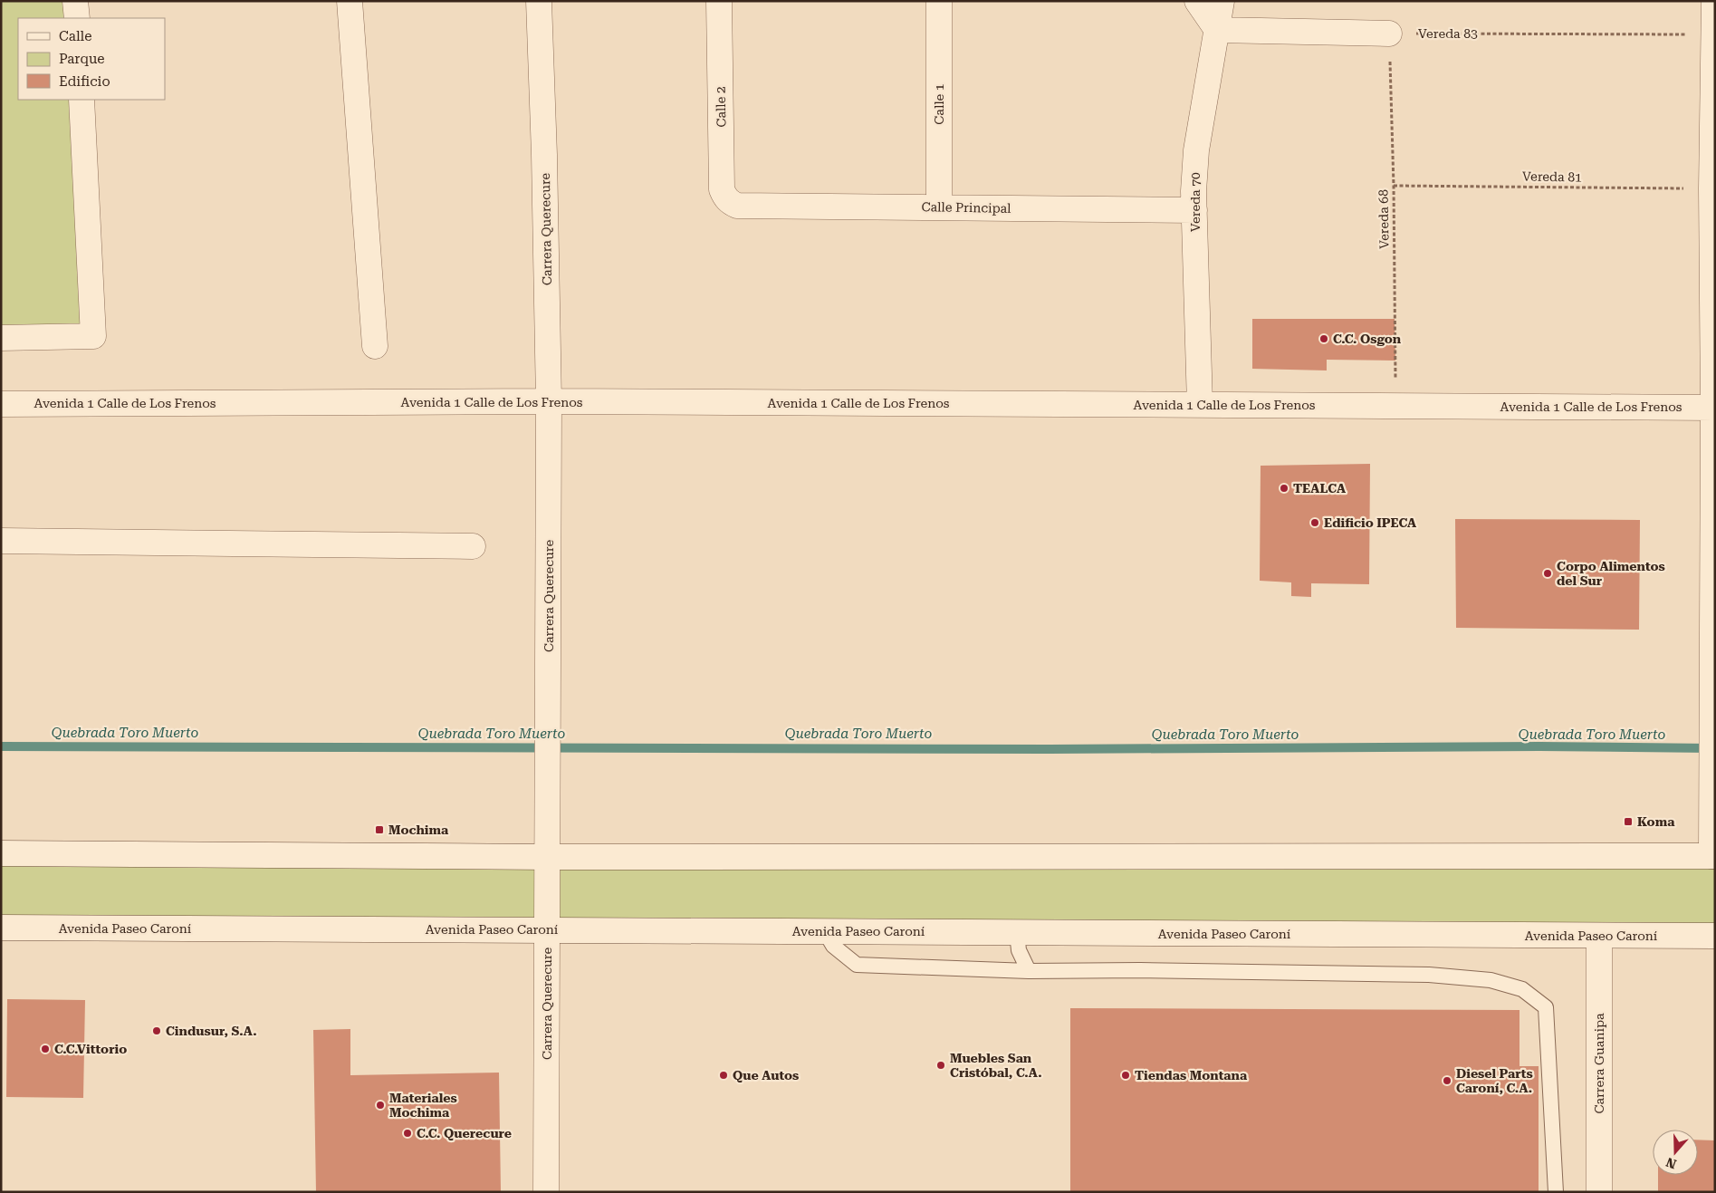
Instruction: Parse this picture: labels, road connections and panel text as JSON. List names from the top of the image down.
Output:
{
  "streets": {
    "street": [
      "Calle 1",
      "Calle 2",
      "Vereda 70",
      "Calle Principal",
      "Carrera Querecure",
      "Avenida 1 Calle de Los Frenos",
      "Avenida Paseo Caroní",
      "Carrera Guanipa"
    ],
    "path": ["Vereda 83", "Vereda 81", "Vereda 68"]
  },
  "crossings": [
    ["Vereda 83", "Vereda 68"],
    ["Calle 1", "Calle Principal"],
    ["Calle 2", "Calle Principal"],
    ["Vereda 81", "Vereda 68"],
    ["Vereda 70", "Calle Principal"],
    ["Vereda 70", "Avenida 1 Calle de Los Frenos"],
    ["Vereda 68", "Avenida 1 Calle de Los Frenos"],
    ["Carrera Querecure", "Avenida 1 Calle de Los Frenos"],
    ["Carrera Querecure", "Avenida Paseo Caroní"],
    ["Avenida Paseo Caroní", "Carrera Guanipa"]
  ],
  "water": ["Quebrada Toro Muerto"],
  "places": {
    "other": [
      "C.C. Osgon",
      "TEALCA",
      "Edificio IPECA",
      "Corpo Alimentos del Sur",
      "Cindusur, S.A.",
      "C.C.Vittorio",
      "Muebles San Cristóbal, C.A.",
      "Que Autos",
      "Tiendas Montana",
      "Diesel Parts Caroní, C.A.",
      "Materiales Mochima",
      "C.C. Querecure"
    ],
    "transit": ["Koma", "Mochima"]
  },
  "legend": ["Calle", "Parque", "Edificio"],
  "north": "bottom"
}
